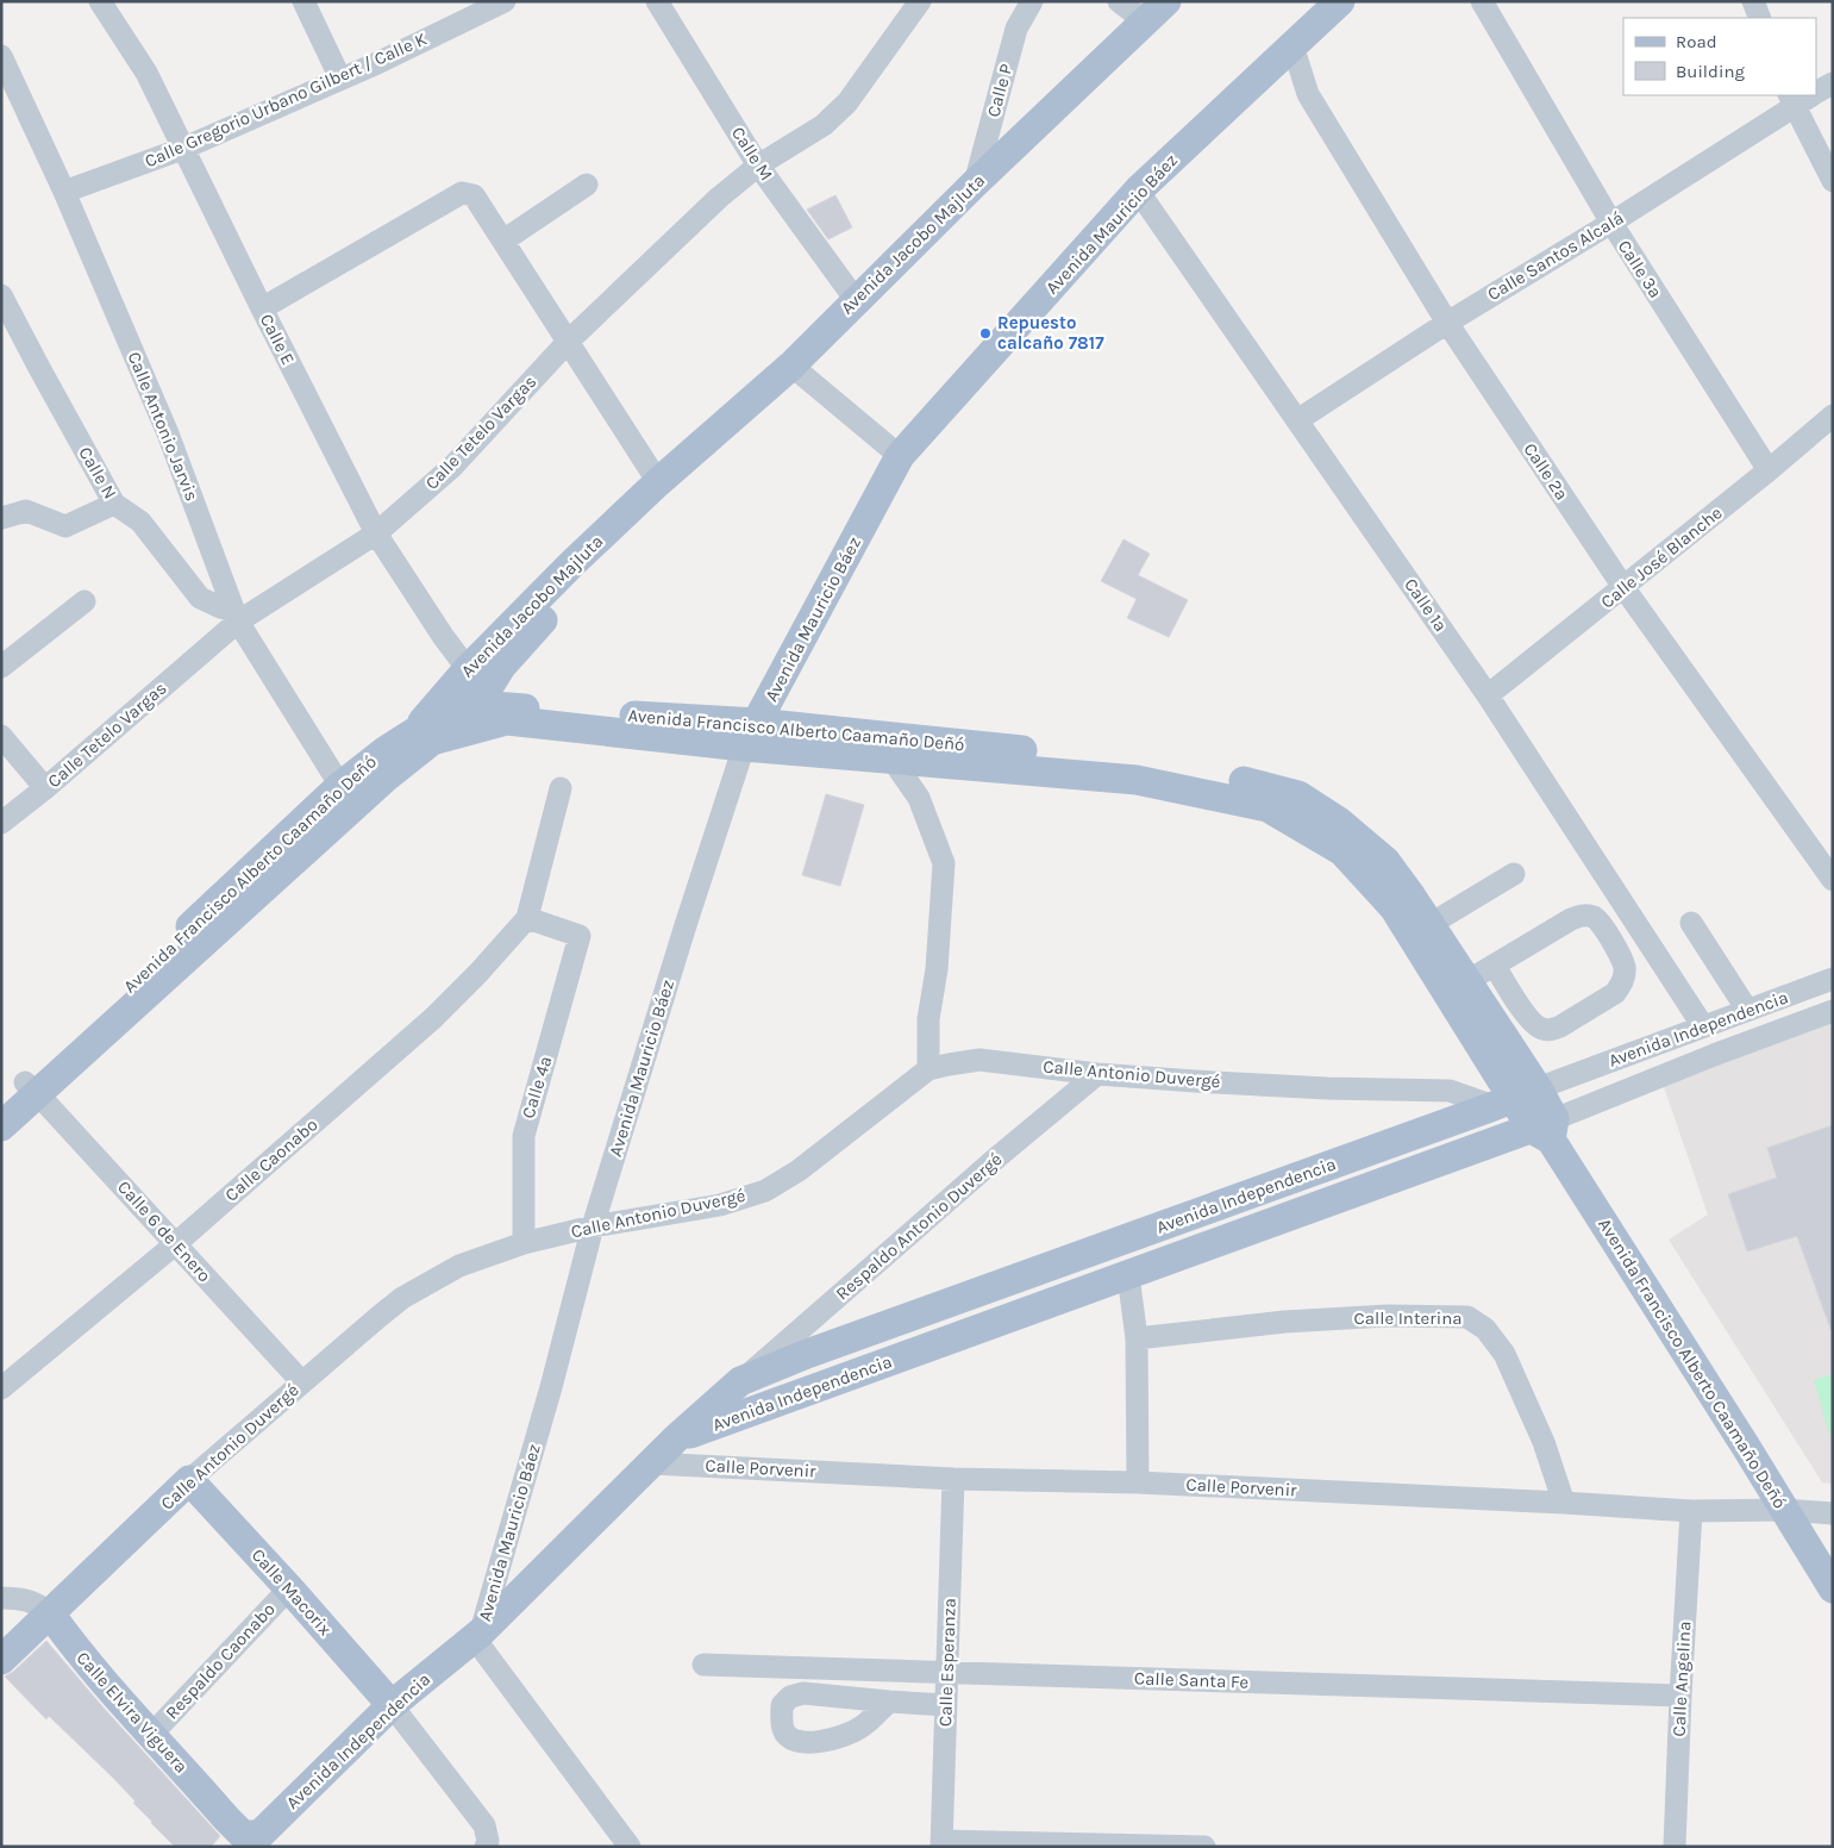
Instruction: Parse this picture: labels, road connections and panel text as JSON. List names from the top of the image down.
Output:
{
  "streets": {
    "main road": [
      "Avenida Mauricio Báez",
      "Avenida Jacobo Majluta",
      "Avenida Francisco Alberto Caamaño Deñó",
      "Avenida Independencia",
      "Calle Antonio Duvergé",
      "Calle Macorix",
      "Calle Elvira Viguera"
    ],
    "street": [
      "Calle P",
      "Calle Gregorio Urbano Gilbert / Calle K",
      "Calle M",
      "Calle Santos Alcalá",
      "Calle 3ª",
      "Calle E",
      "Calle Antonio Jarvis",
      "Calle Tetelo Vargas",
      "Calle 2ª",
      "Calle N",
      "Calle José Blanche",
      "Calle 1ª",
      "Calle 4ª",
      "Calle Caonabo",
      "Respaldo Antonio Duvergé",
      "Calle 6 de Enero",
      "Calle Interina",
      "Calle Porvenir",
      "Respaldo Caonabo",
      "Calle Esperanza",
      "Calle Angelina",
      "Calle Santa Fe"
    ]
  },
  "crossings": [
    ["Calle P", "Avenida Jacobo Majluta"],
    ["Calle Gregorio Urbano Gilbert / Calle K", "Calle E"],
    ["Calle Gregorio Urbano Gilbert / Calle K", "Calle Antonio Jarvis"],
    ["Calle M", "Avenida Jacobo Majluta"],
    ["Calle M", "Calle Tetelo Vargas"],
    ["Avenida Mauricio Báez", "Calle 2ª"],
    ["Avenida Mauricio Báez", "Calle 1ª"],
    ["Avenida Mauricio Báez", "Avenida Francisco Alberto Caamaño Deñó"],
    ["Avenida Mauricio Báez", "Avenida Independencia"],
    ["Avenida Mauricio Báez", "Calle Antonio Duvergé"],
    ["Avenida Jacobo Majluta", "Calle E"],
    ["Avenida Jacobo Majluta", "Avenida Francisco Alberto Caamaño Deñó"],
    ["Calle Santos Alcalá", "Calle 3ª"],
    ["Calle Santos Alcalá", "Calle 2ª"],
    ["Calle Santos Alcalá", "Calle 1ª"],
    ["Calle 3ª", "Calle José Blanche"],
    ["Calle E", "Calle Tetelo Vargas"],
    ["Calle Antonio Jarvis", "Calle Tetelo Vargas"],
    ["Calle Antonio Jarvis", "Calle N"],
    ["Calle Antonio Jarvis", "Avenida Francisco Alberto Caamaño Deñó"],
    ["Calle Tetelo Vargas", "Calle N"],
    ["Calle 2ª", "Calle José Blanche"],
    ["Calle José Blanche", "Calle 1ª"],
    ["Calle 1ª", "Avenida Independencia"],
    ["Avenida Francisco Alberto Caamaño Deñó", "Avenida Independencia"],
    ["Avenida Francisco Alberto Caamaño Deñó", "Calle Antonio Duvergé"],
    ["Avenida Francisco Alberto Caamaño Deñó", "Calle 6 de Enero"],
    ["Avenida Francisco Alberto Caamaño Deñó", "Calle Porvenir"],
    ["Avenida Independencia", "Calle Antonio Duvergé"],
    ["Avenida Independencia", "Respaldo Antonio Duvergé"],
    ["Avenida Independencia", "Calle Porvenir"],
    ["Avenida Independencia", "Calle Macorix"],
    ["Avenida Independencia", "Calle Elvira Viguera"],
    ["Calle Antonio Duvergé", "Calle 4ª"],
    ["Calle Antonio Duvergé", "Respaldo Antonio Duvergé"],
    ["Calle Antonio Duvergé", "Calle 6 de Enero"],
    ["Calle Antonio Duvergé", "Calle Macorix"],
    ["Calle Antonio Duvergé", "Calle Elvira Viguera"],
    ["Calle 4ª", "Calle Caonabo"],
    ["Calle Caonabo", "Calle 6 de Enero"],
    ["Calle Interina", "Calle Porvenir"],
    ["Calle Porvenir", "Calle Esperanza"],
    ["Calle Porvenir", "Calle Angelina"],
    ["Calle Macorix", "Respaldo Caonabo"],
    ["Respaldo Caonabo", "Calle Elvira Viguera"],
    ["Calle Esperanza", "Calle Santa Fe"],
    ["Calle Angelina", "Calle Santa Fe"]
  ],
  "places": ["Repuesto calcaño 7817"],
  "legend": ["Road", "Building"]
}
